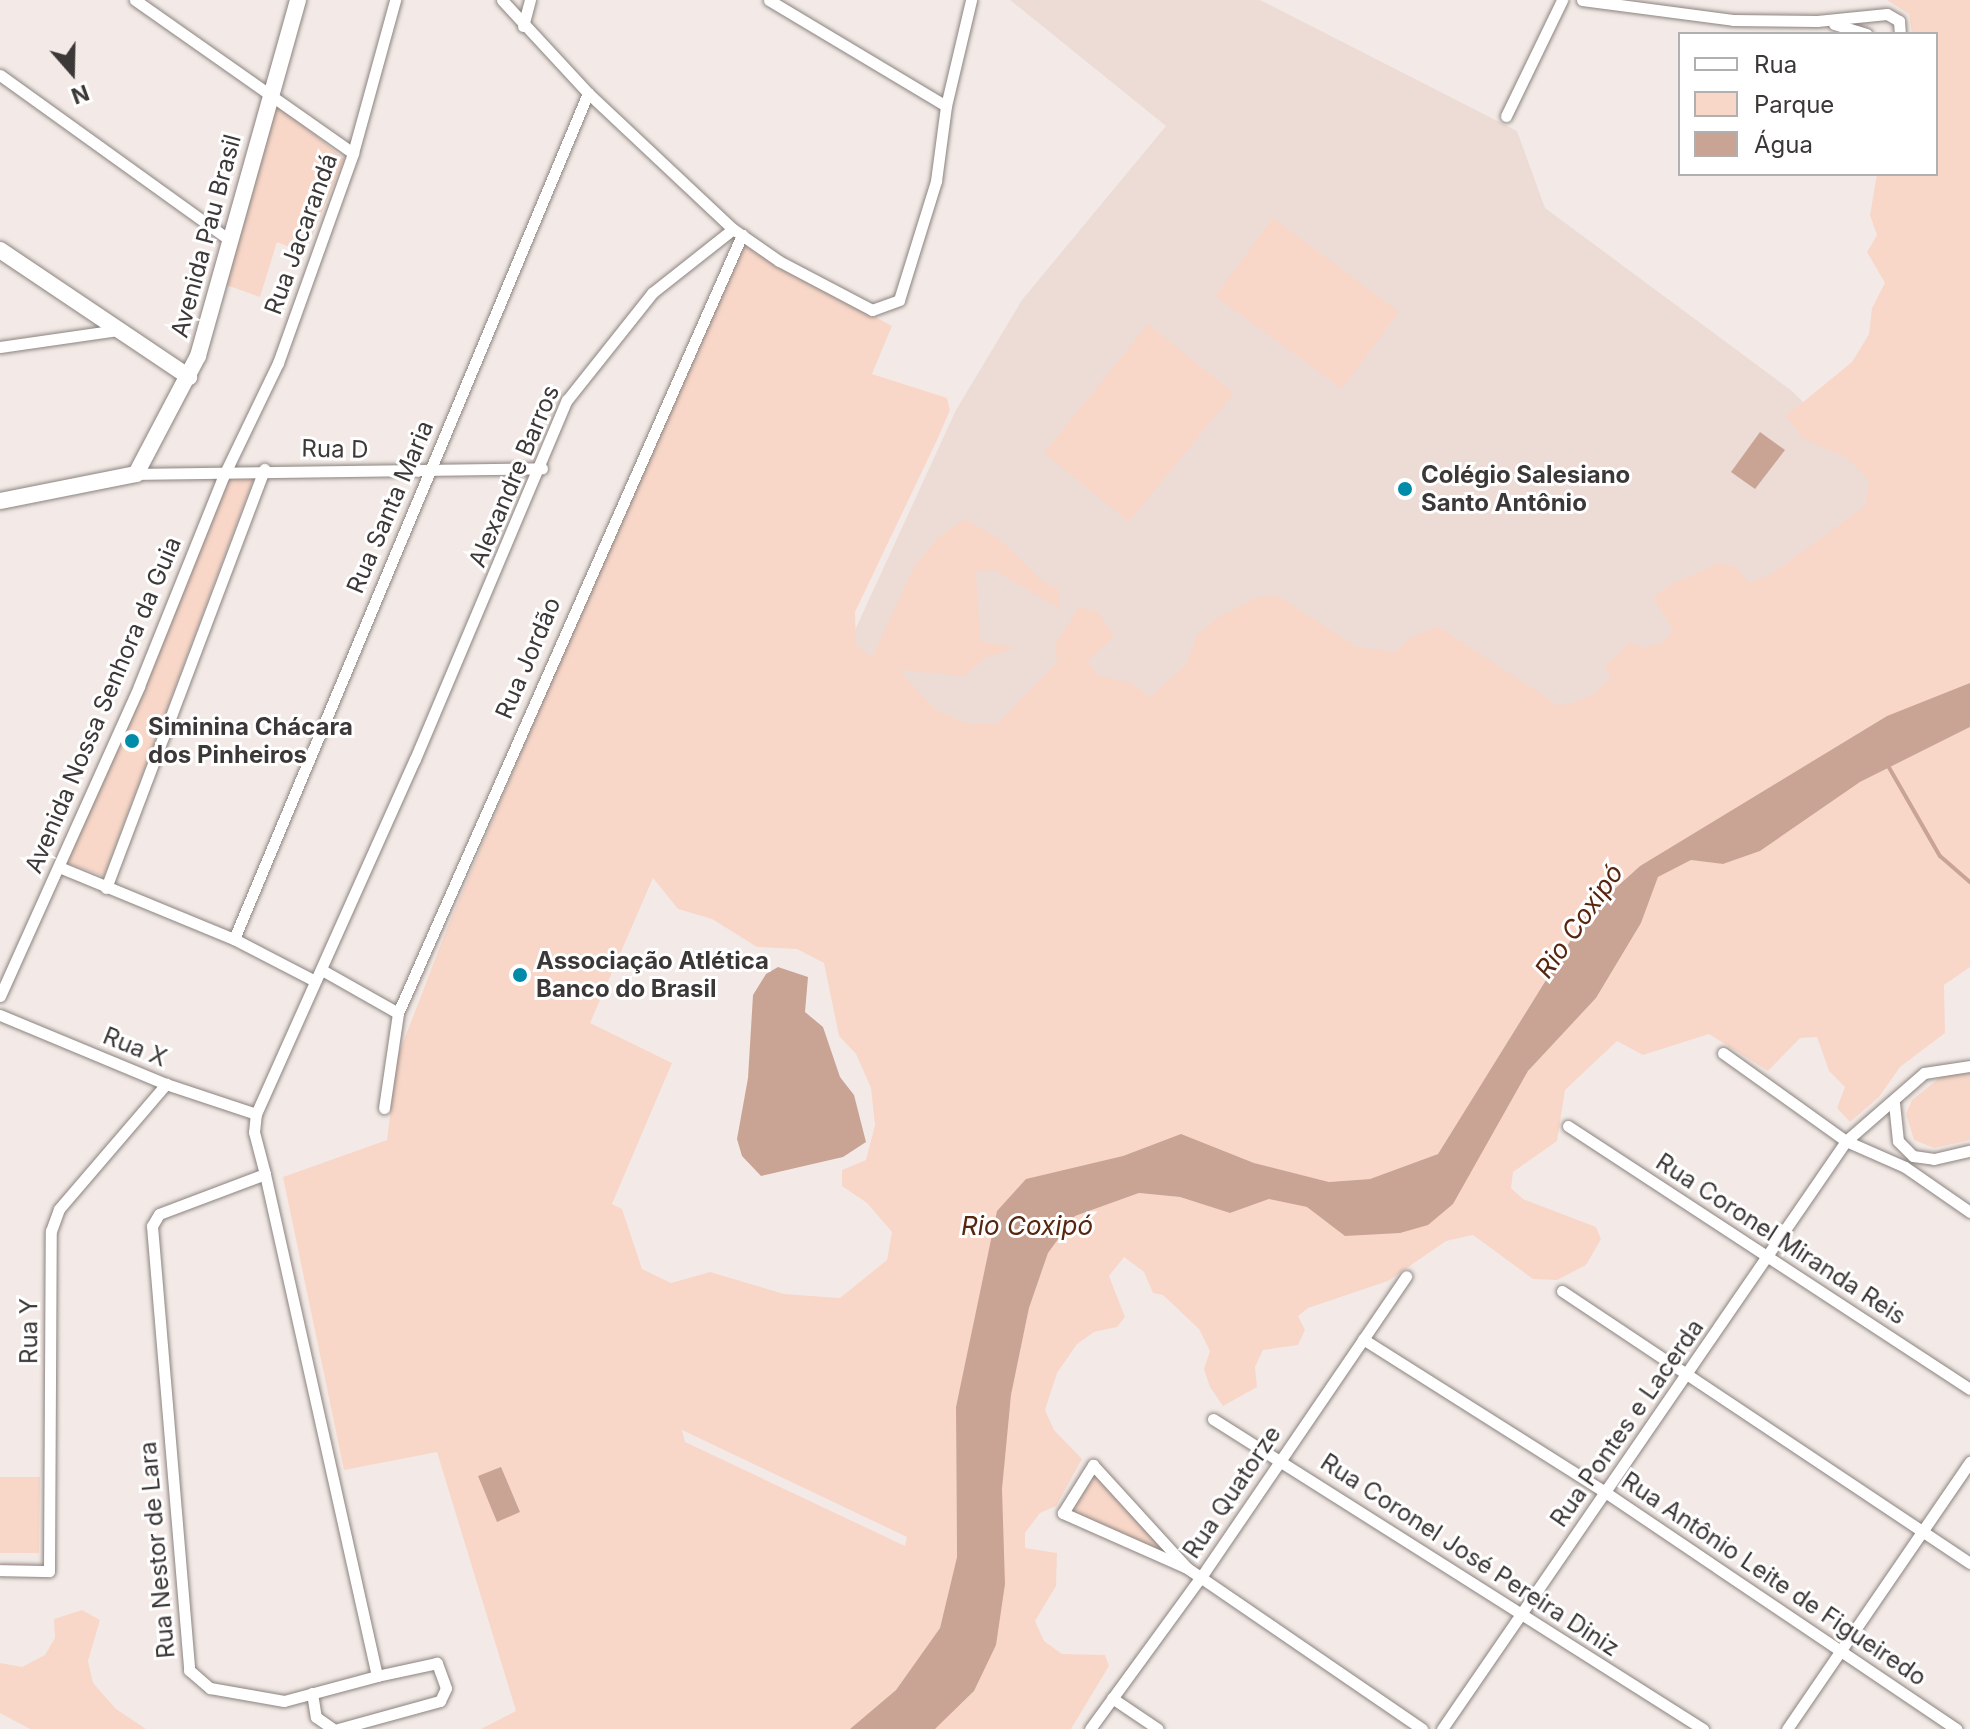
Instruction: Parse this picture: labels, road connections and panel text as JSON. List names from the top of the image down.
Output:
{
  "streets": {
    "street": [
      "Rua Jacarandá",
      "Avenida Pau Brasil",
      "Rua D",
      "Alexandre Barros",
      "Rua Santa Maria",
      "Rua Jordão",
      "Avenida Nossa Senhora da Guia",
      "Rua X",
      "Rua Coronel Miranda Reis",
      "Rua Y",
      "Rua Pontes e Lacerda",
      "Rua Quatorze",
      "Rua Nestor de Lara",
      "Rua Coronel José Pereira Diniz",
      "Rua Antônio Leite de Figueiredo"
    ]
  },
  "crossings": [
    ["Rua Jacarandá", "Rua D"],
    ["Rua Jacarandá", "Avenida Nossa Senhora da Guia"],
    ["Avenida Pau Brasil", "Rua D"],
    ["Rua D", "Alexandre Barros"],
    ["Rua D", "Rua Santa Maria"],
    ["Rua D", "Avenida Nossa Senhora da Guia"],
    ["Alexandre Barros", "Rua Jordão"],
    ["Alexandre Barros", "Rua X"],
    ["Rua X", "Rua Y"],
    ["Rua Coronel Miranda Reis", "Rua Pontes e Lacerda"],
    ["Rua Pontes e Lacerda", "Rua Coronel José Pereira Diniz"],
    ["Rua Pontes e Lacerda", "Rua Antônio Leite de Figueiredo"],
    ["Rua Quatorze", "Rua Coronel José Pereira Diniz"],
    ["Rua Quatorze", "Rua Antônio Leite de Figueiredo"]
  ],
  "water": ["Rio Coxipó"],
  "places": ["Colégio Salesiano Santo Antônio", "Siminina Chácara dos Pinheiros", "Associação Atlética Banco do Brasil"],
  "legend": ["Rua", "Parque", "Água"],
  "north": "bottom"
}
